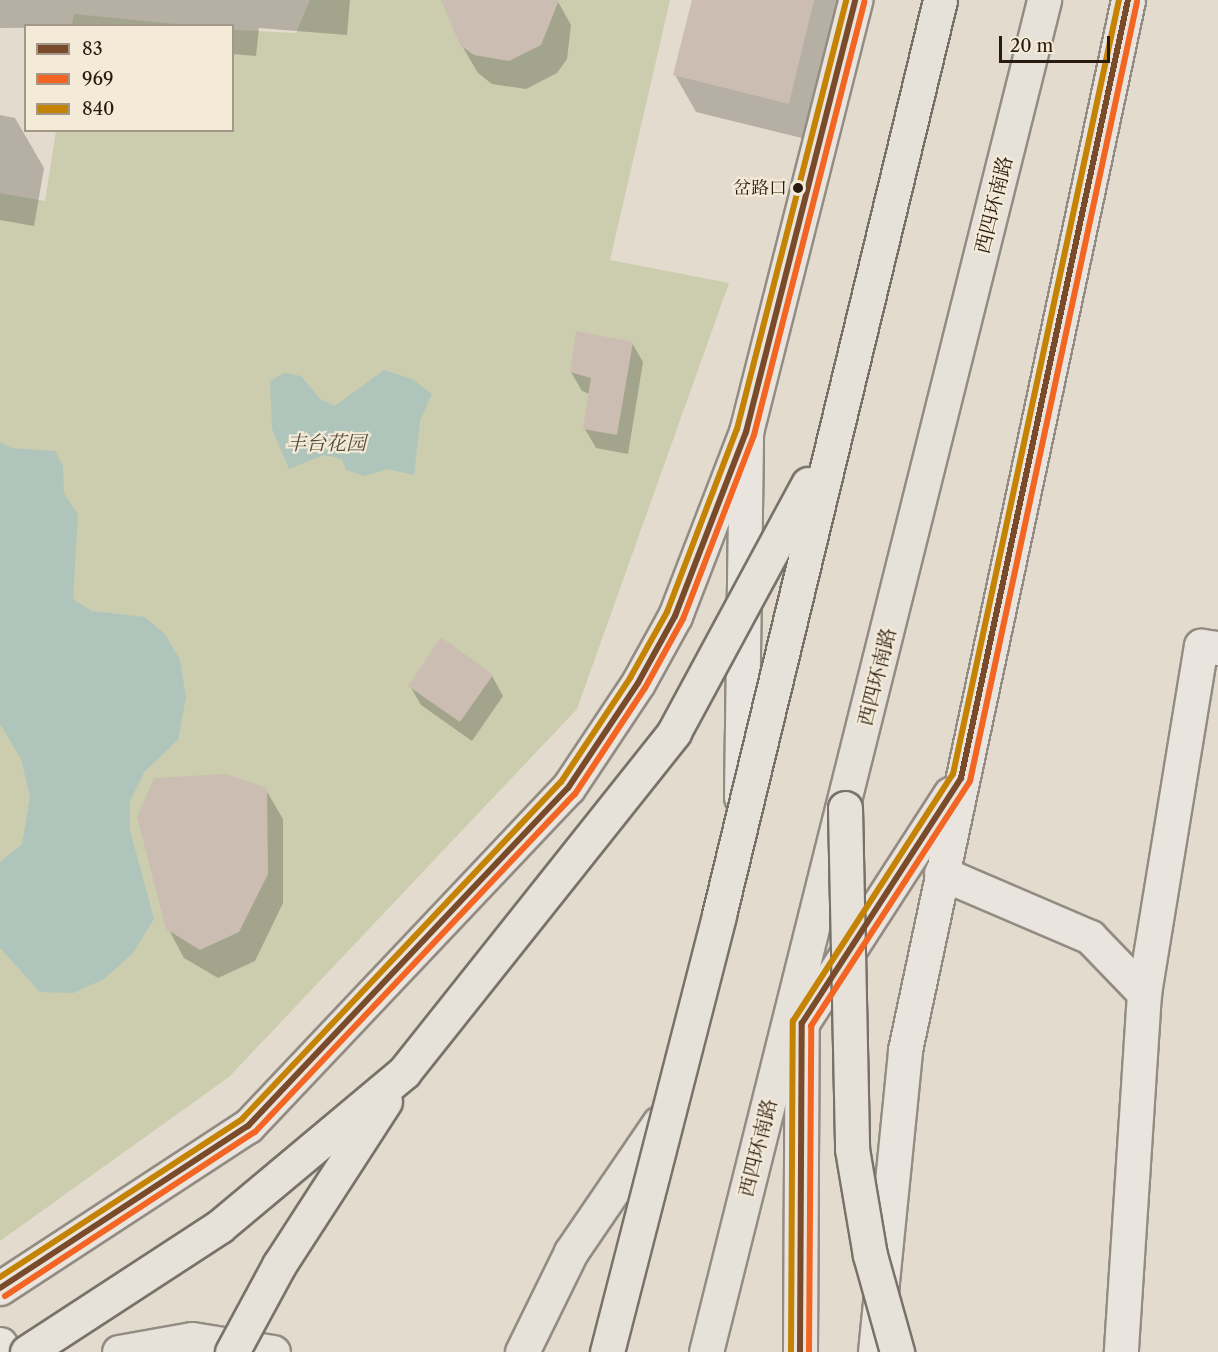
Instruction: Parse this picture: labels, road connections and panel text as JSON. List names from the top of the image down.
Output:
{
  "streets": {
    "highway": ["西四环南路"]
  },
  "parks": ["丰台花园"],
  "places": ["岔路口"],
  "lines": ["transit line 83", "transit line 840", "transit line 969"],
  "legend": ["83", "969", "840"],
  "scale_bar": "20 m"
}
